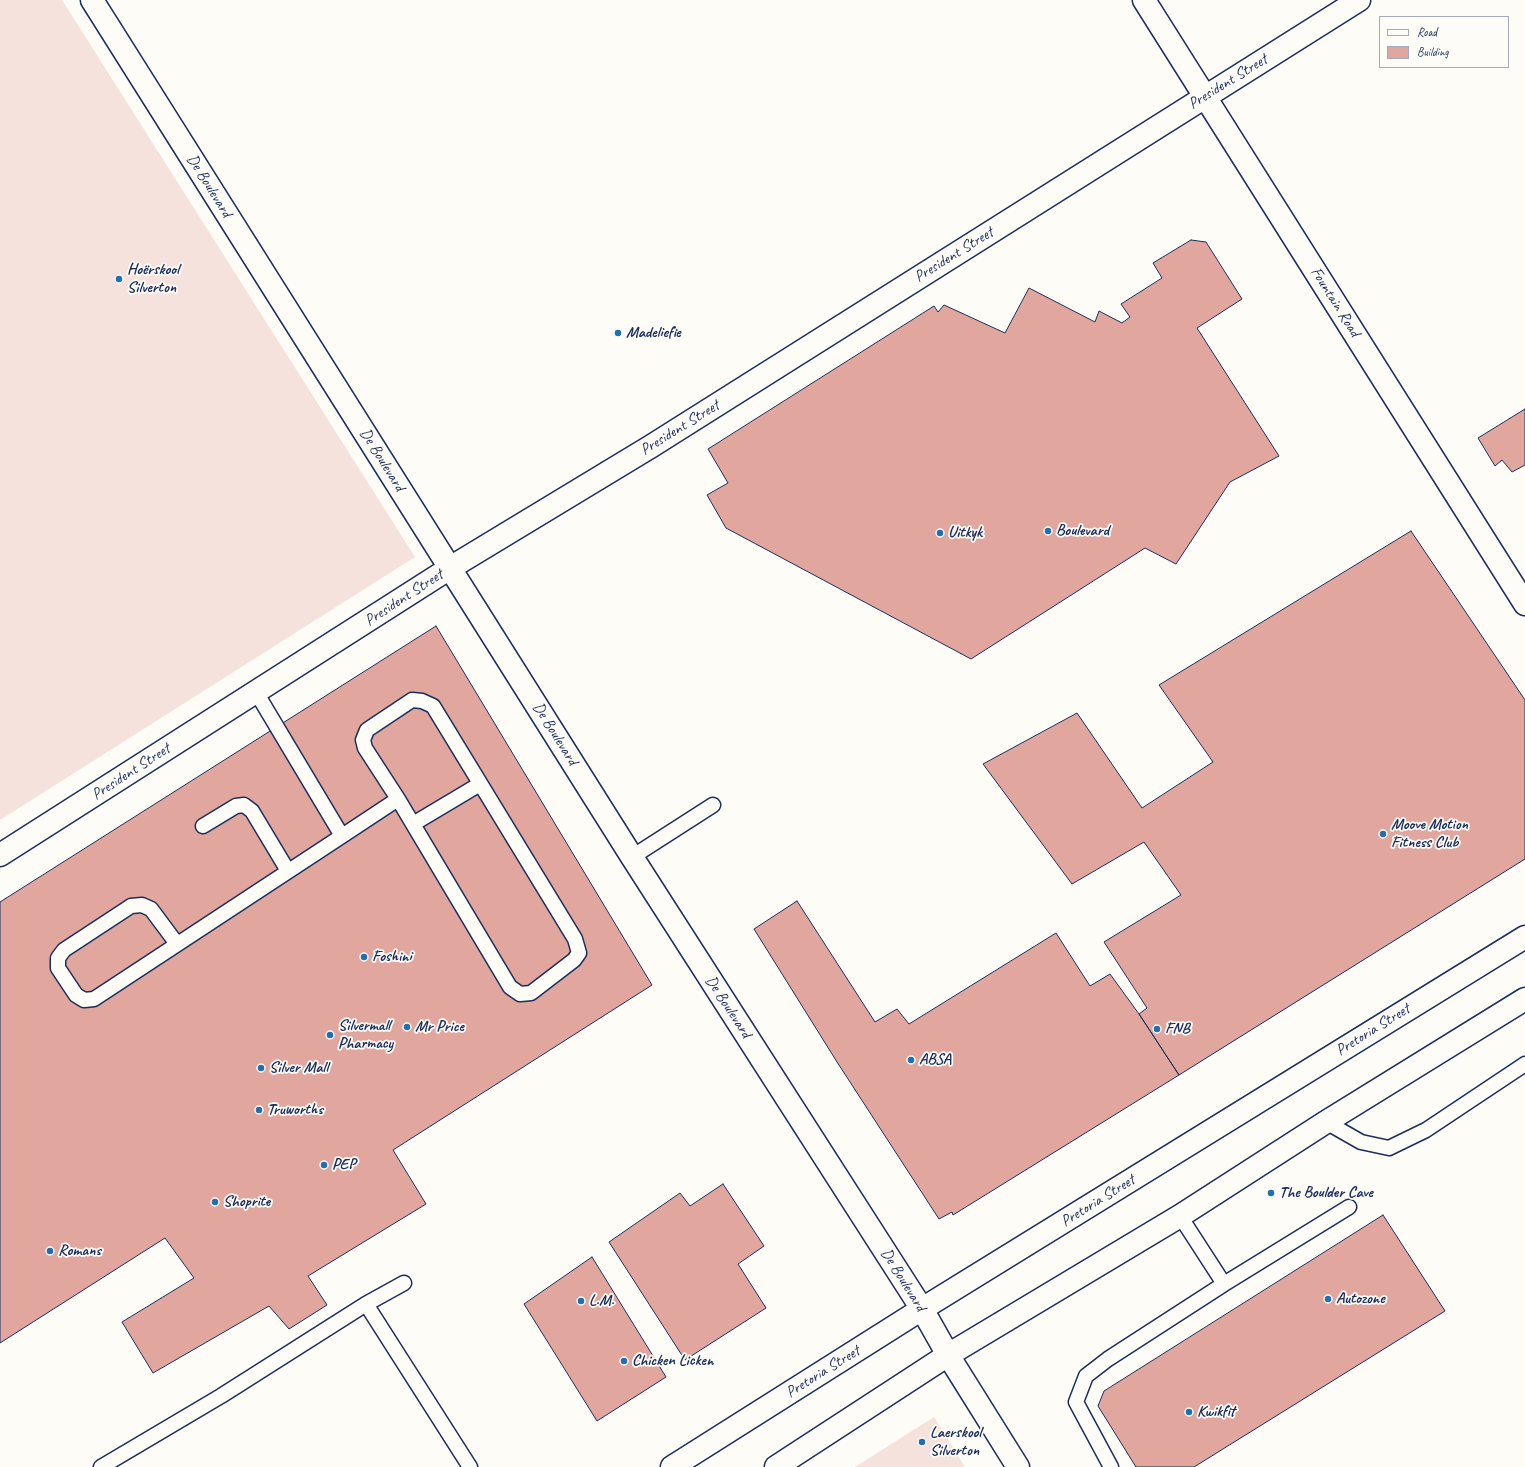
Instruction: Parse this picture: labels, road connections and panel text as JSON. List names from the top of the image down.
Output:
{
  "streets": {
    "street": [
      "President Street",
      "De Boulevard",
      "Fountain Road",
      "Pretoria Street"
    ]
  },
  "crossings": [
    ["President Street", "De Boulevard"],
    ["President Street", "Fountain Road"],
    ["De Boulevard", "Pretoria Street"]
  ],
  "places": [
    "Hoërskool Silverton",
    "Madeliefie",
    "Boulevard",
    "Uitkyk",
    "Moove Motion Fitness Club",
    "Foshini",
    "Mr Price",
    "FNB",
    "Silvermall Pharmacy",
    "ABSA",
    "Silver Mall",
    "Truworths",
    "PEP",
    "The Boulder Cave",
    "Shoprite",
    "Romans",
    "Autozone",
    "L.M.",
    "Chicken Licken",
    "Kwikfit",
    "Laerskool Silverton"
  ],
  "legend": ["Road", "Building"]
}
